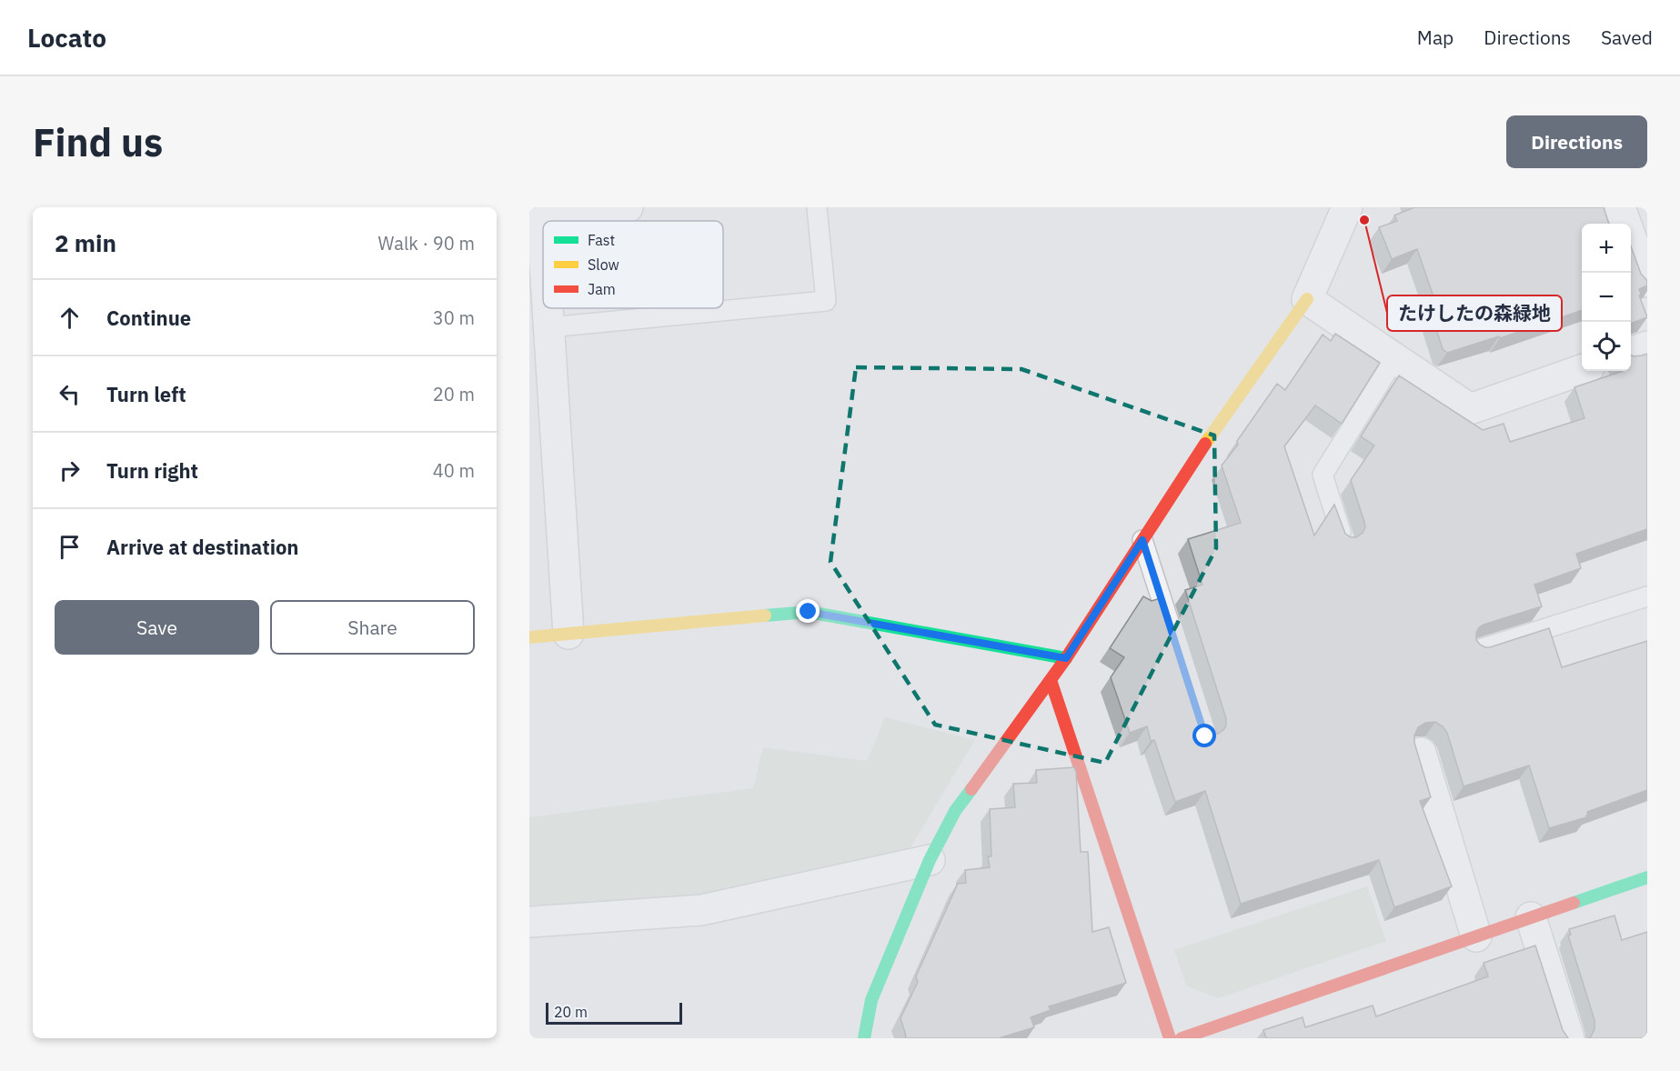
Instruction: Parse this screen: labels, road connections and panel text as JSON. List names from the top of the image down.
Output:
{
  "places": ["たけしたの森緑地"],
  "legend": ["Fast", "Slow", "Jam"],
  "scale_bar": "20 m",
  "page": {
    "header": "Locato",
    "nav": ["Map", "Directions", "Saved"],
    "buttons": [
      "Directions",
      ["Save", "Share"]
    ],
    "title": "Find us",
    "heading": ["2 min", "Walk · 90 m"],
    "map_buttons": ["+", "−"],
    "list": [
      ["Continue", "30 m"],
      ["Turn left", "20 m"],
      ["Turn right", "40 m"],
      "Arrive at destination"
    ],
    "scale": "20 m"
  }
}
